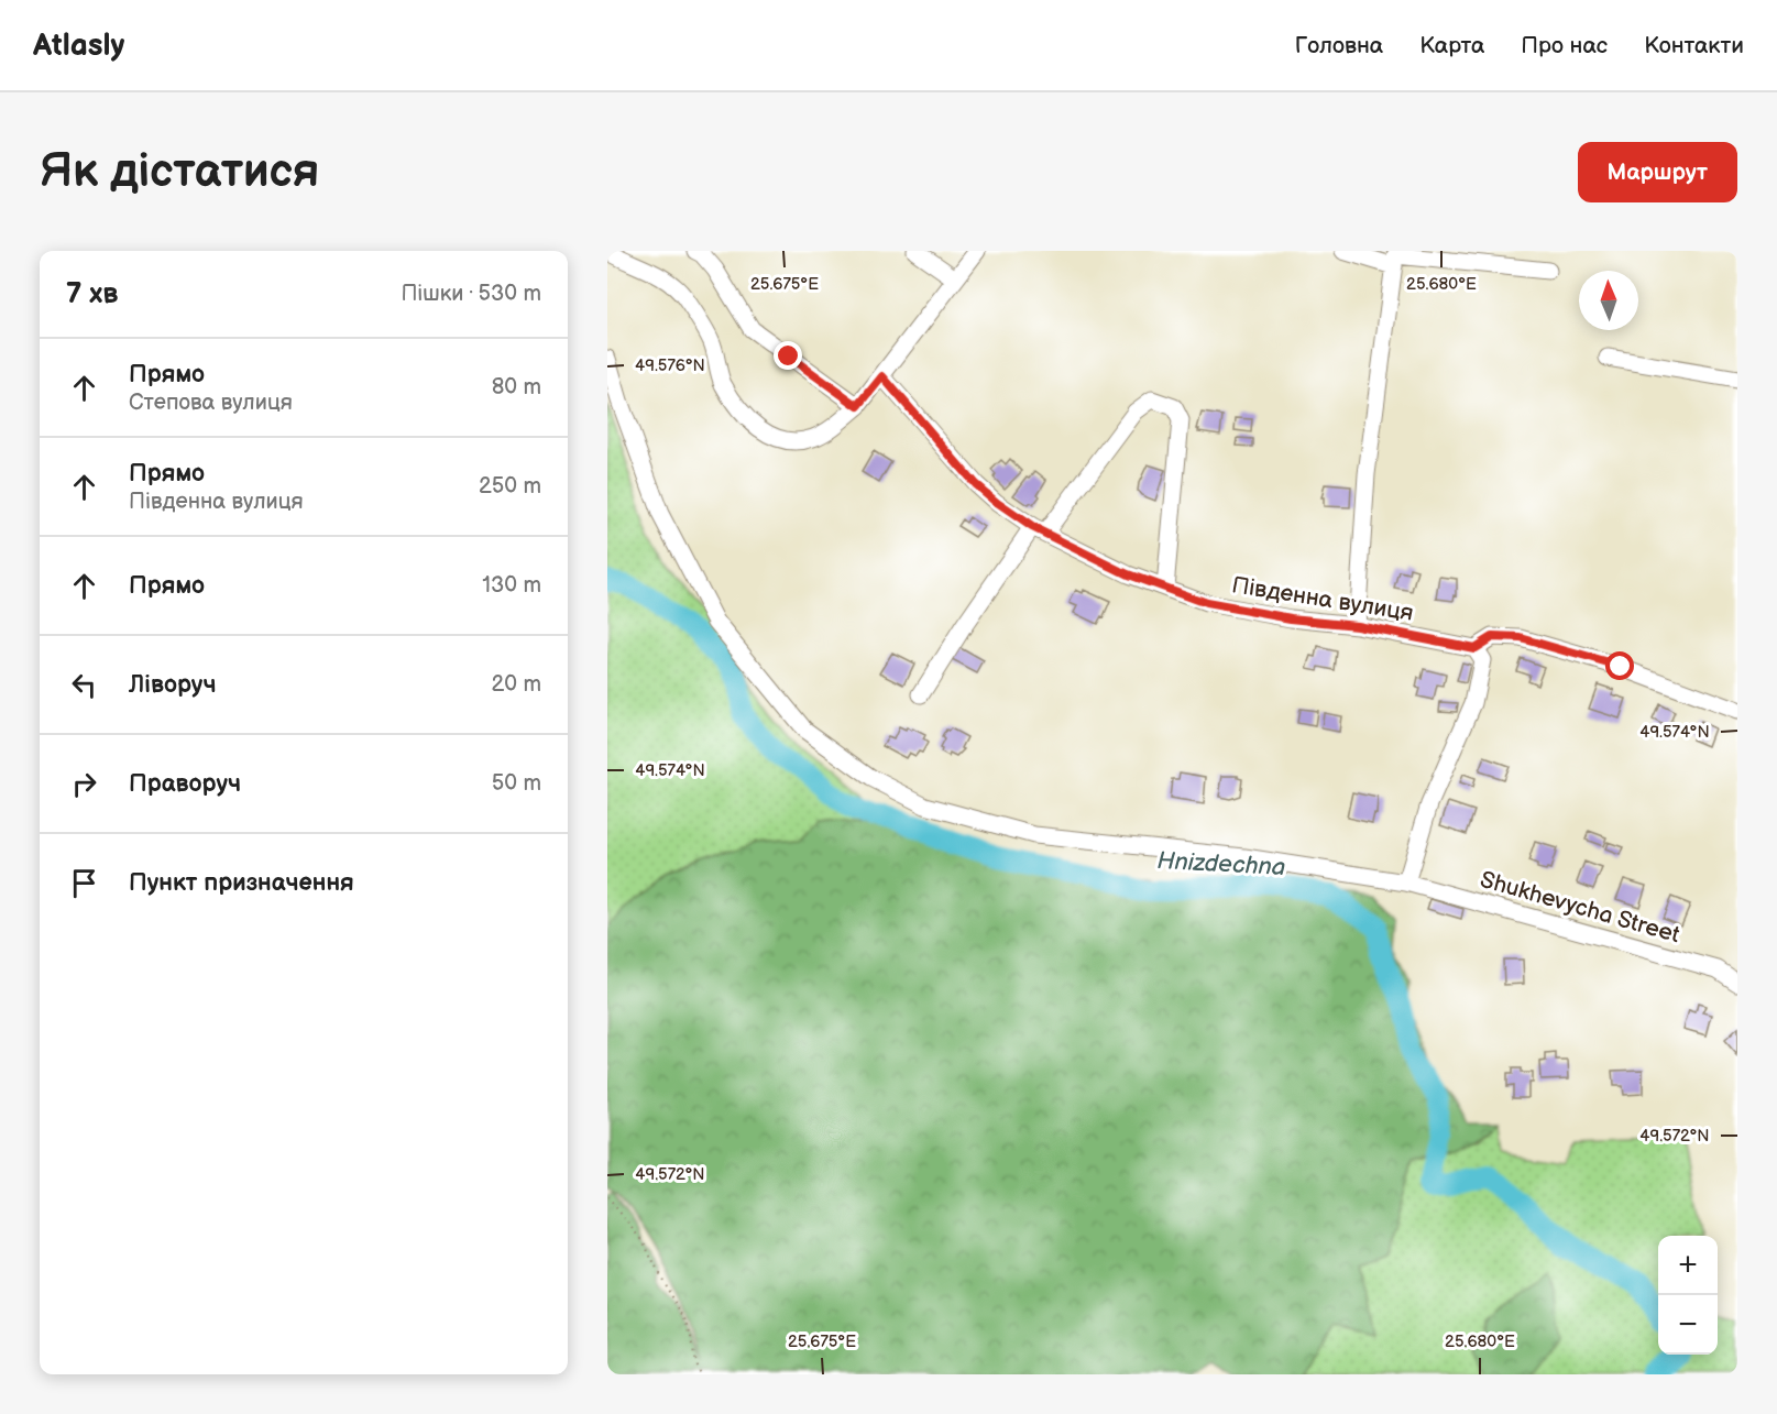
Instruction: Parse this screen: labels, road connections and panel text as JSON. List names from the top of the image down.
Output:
{
  "streets": {
    "street": ["Південна вулиця", "Shukhevycha Street"]
  },
  "water": ["Hnizdechna"],
  "north": "top",
  "page": {
    "header": "Atlasly",
    "nav": [
      "Головна",
      "Карта",
      "Про нас",
      "Контакти"
    ],
    "buttons": "Маршрут",
    "title": "Як дістатися",
    "heading": ["7 хв", "Пішки · 530 m"],
    "list": [
      ["Прямо", "Степова вулиця", "80 m"],
      ["Прямо", "Південна вулиця", "250 m"],
      ["Прямо", "130 m"],
      ["Ліворуч", "20 m"],
      ["Праворуч", "50 m"],
      "Пункт призначення"
    ],
    "map_buttons": ["+", "−"]
  },
  "coordinates": [
    "25.675°E",
    "25.680°E",
    "49.576°N",
    "49.574°N",
    "49.572°N"
  ]
}
